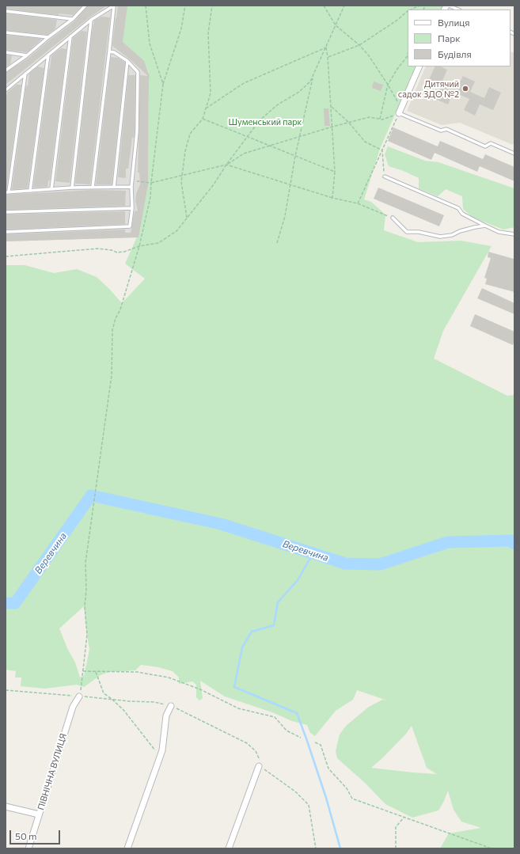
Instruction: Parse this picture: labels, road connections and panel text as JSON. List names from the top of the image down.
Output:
{
  "streets": {
    "street": ["ПІВНІЧНА ВУЛИЦЯ"]
  },
  "water": ["Веревчина"],
  "parks": ["Шуменський парк"],
  "places": ["Дитячий садок ЗДО №2"],
  "legend": ["Вулиця", "Парк", "Будівля"],
  "scale_bar": "50 m"
}
